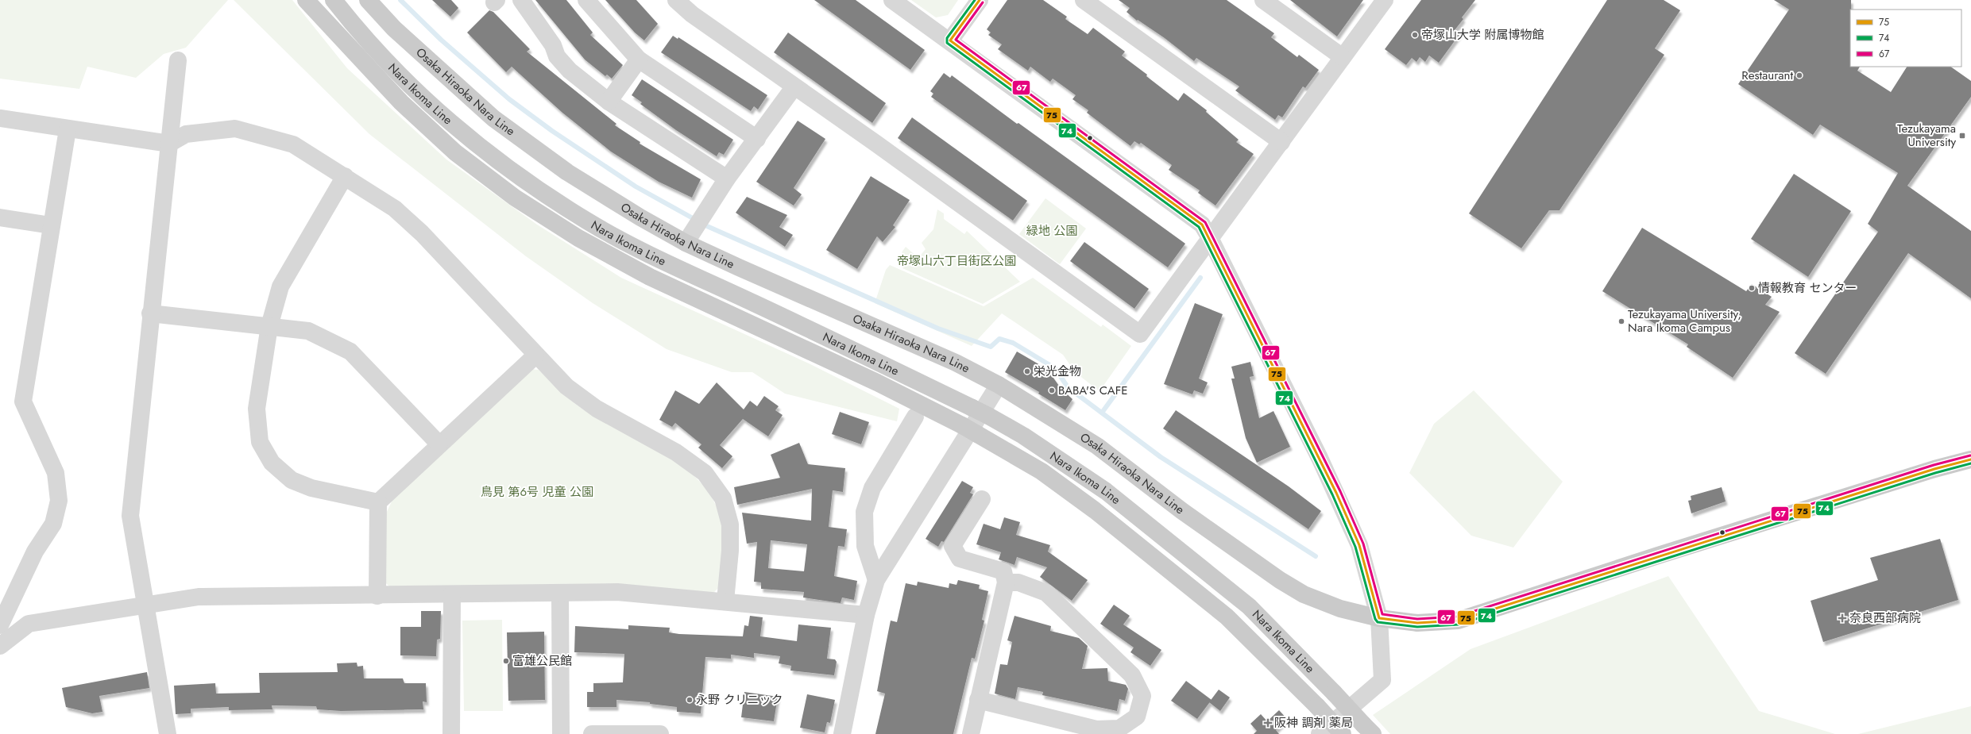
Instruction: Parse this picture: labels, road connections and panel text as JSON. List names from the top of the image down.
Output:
{
  "streets": {
    "main road": ["Osaka Hiraoka Nara Line", "Nara Ikoma Line"]
  },
  "parks": ["緑地 公園", "帝塚山六丁目街区公園", "鳥見 第6号 児童 公園"],
  "places": {
    "other": [
      "帝塚山大学 附属博物館",
      "Restaurant",
      "情報教育 センター",
      "Tezukayama University, Nara Ikoma Campus",
      "栄光金物",
      "BABA'S CAFE",
      "富雄公民館",
      "永野 クリニック"
    ],
    "transit": ["Tezukayama University"],
    "health": ["奈良西部病院", "阪神 調剤 薬局"]
  },
  "lines": ["transit line 75", "transit line 74", "transit line 67"],
  "legend": ["75", "74", "67"]
}
